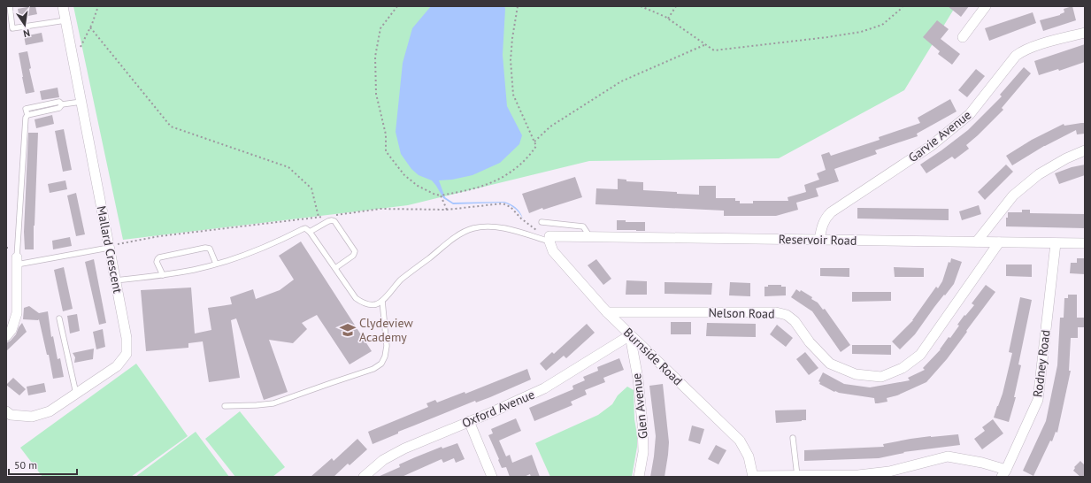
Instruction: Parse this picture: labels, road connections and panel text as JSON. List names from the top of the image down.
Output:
{
  "streets": {
    "street": [
      "Garvie Avenue",
      "Reservoir Road",
      "Mallard Crescent",
      "Nelson Road",
      "Burnside Road",
      "Rodney Road",
      "Glen Avenue",
      "Oxford Avenue"
    ]
  },
  "crossings": [
    ["Garvie Avenue", "Reservoir Road"],
    ["Reservoir Road", "Nelson Road"],
    ["Reservoir Road", "Burnside Road"],
    ["Reservoir Road", "Rodney Road"],
    ["Nelson Road", "Burnside Road"],
    ["Burnside Road", "Glen Avenue"],
    ["Burnside Road", "Oxford Avenue"],
    ["Glen Avenue", "Oxford Avenue"]
  ],
  "places": {
    "school or university": ["Clydeview Academy"]
  },
  "scale_bar": "50 m",
  "north": "bottom"
}
